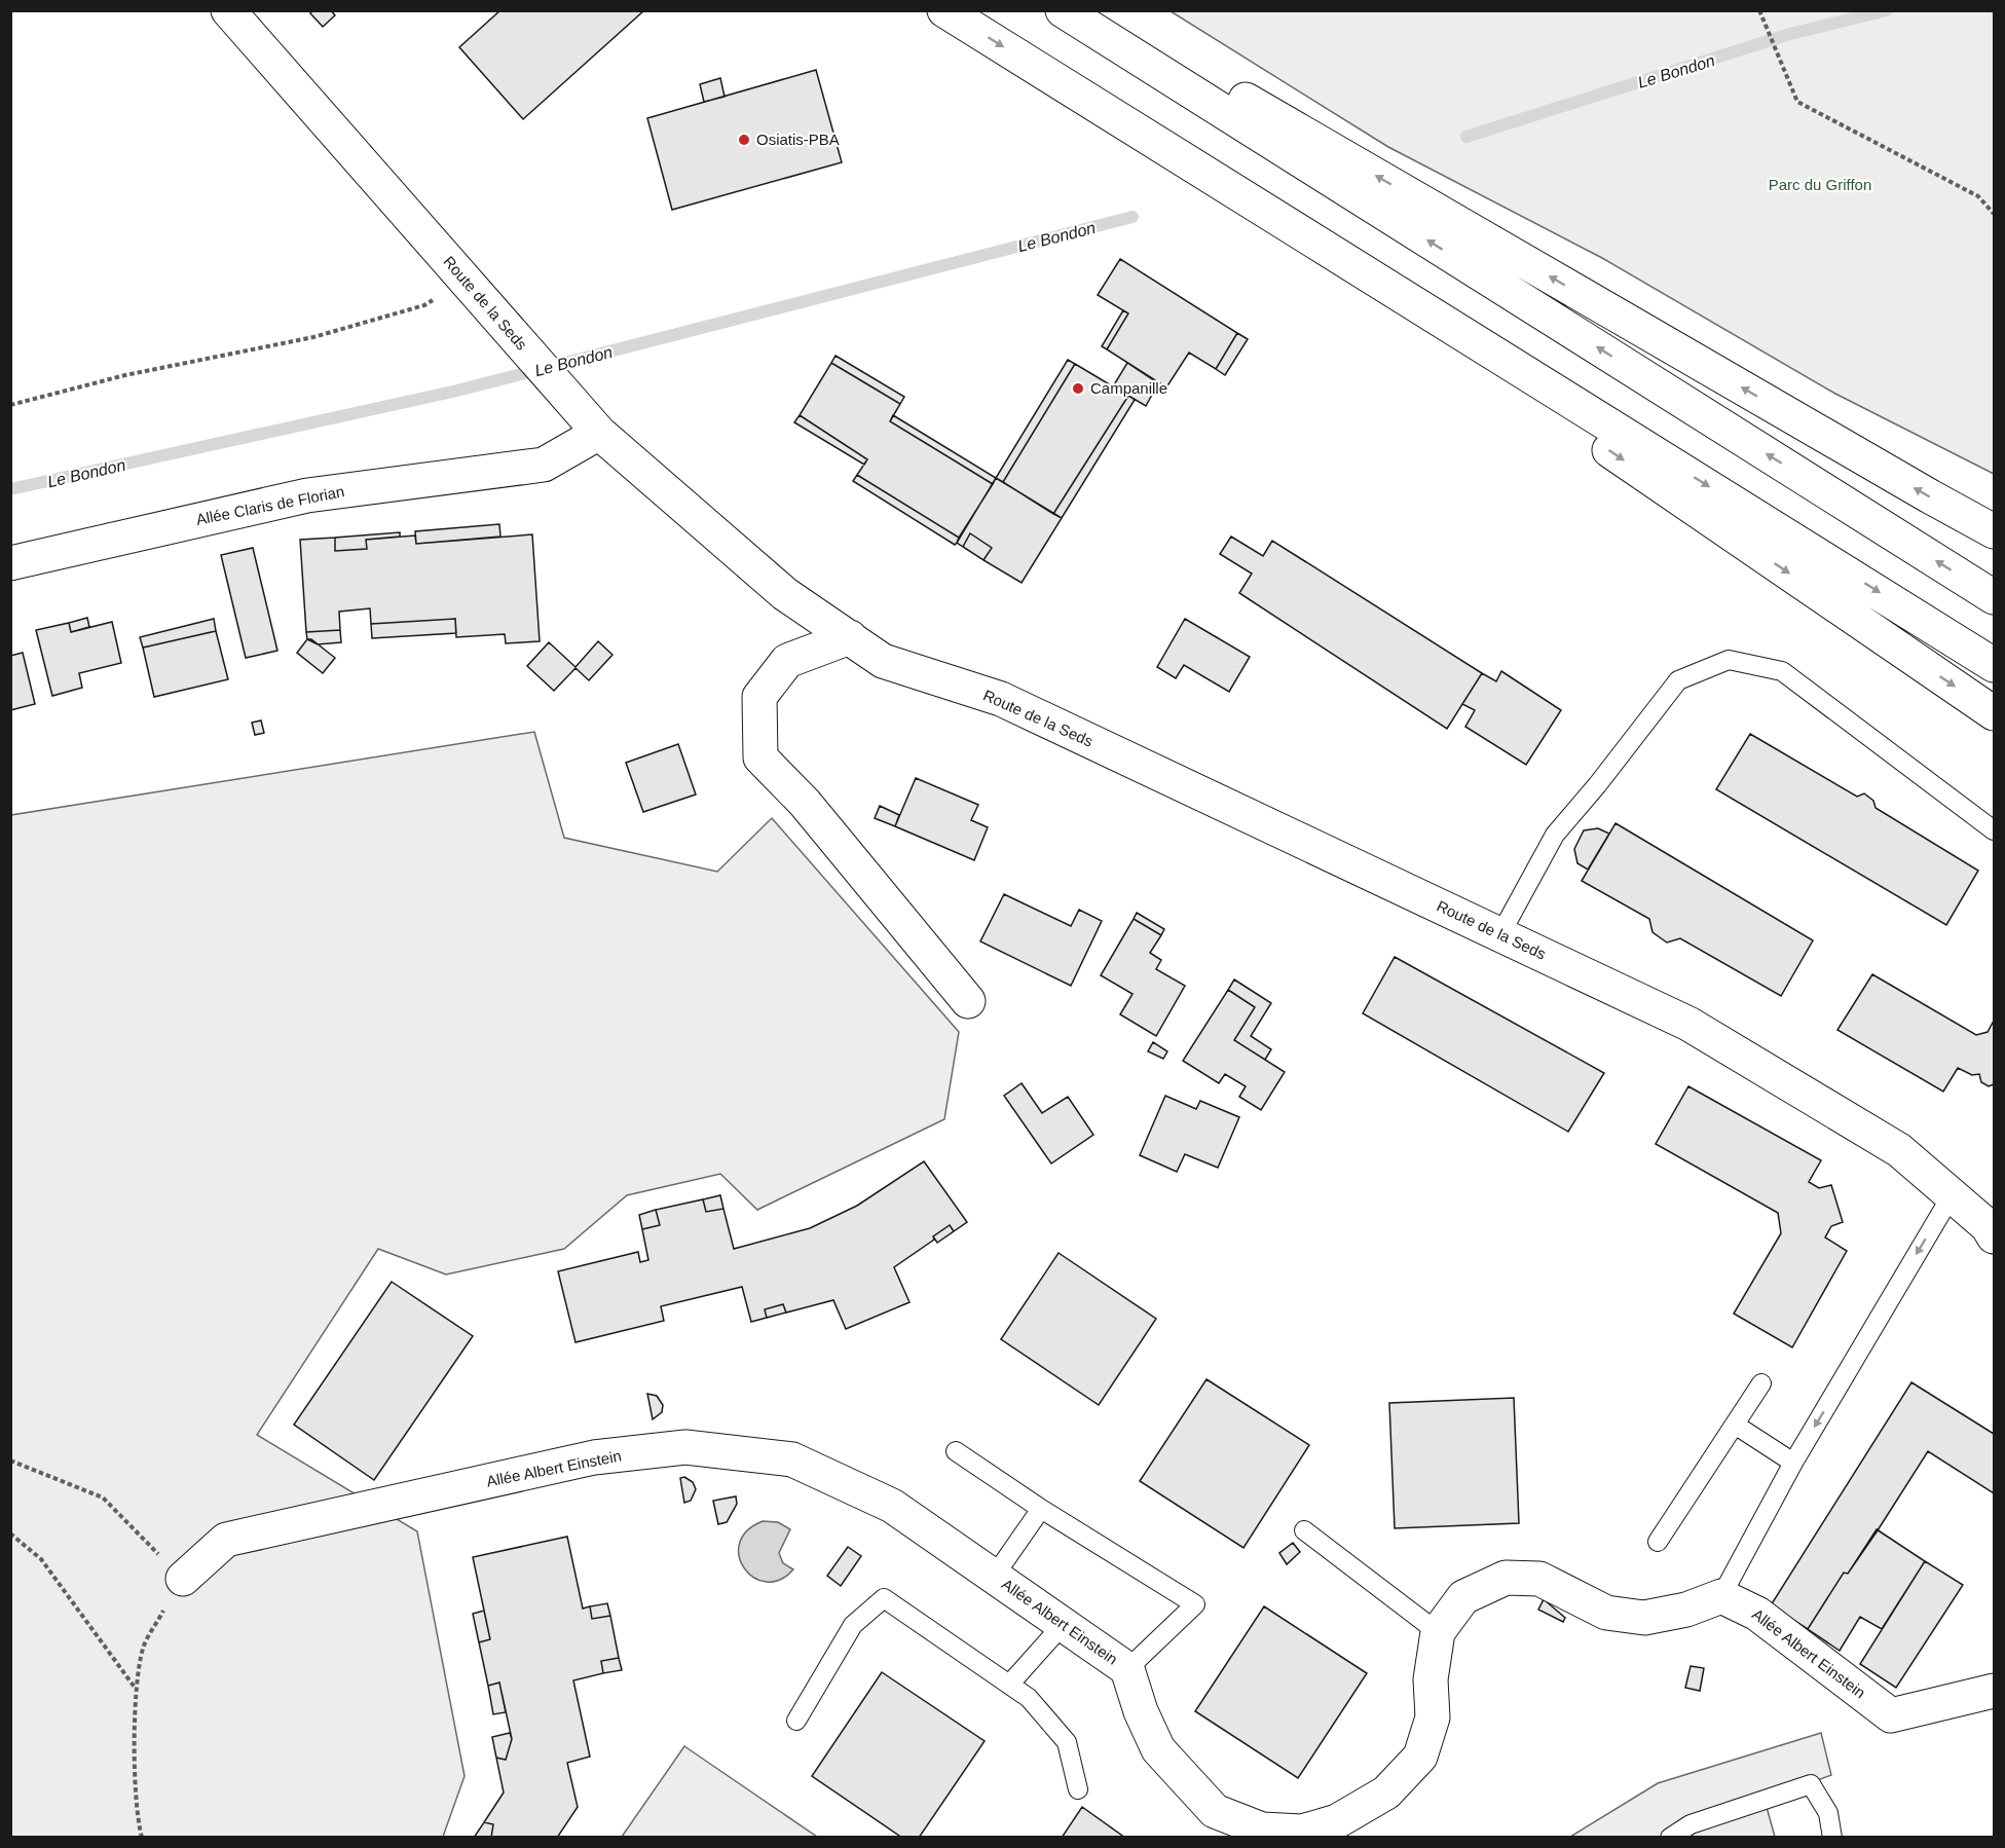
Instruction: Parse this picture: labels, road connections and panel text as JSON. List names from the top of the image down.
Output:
{
  "streets": {
    "main road": ["Route de la Seds", "Allée Claris de Florian", "Allée Albert Einstein"]
  },
  "crossings": [
    ["Route de la Seds", "Allée Claris de Florian"]
  ],
  "water": ["Le Bondon"],
  "parks": ["Parc du Griffon"],
  "places": ["Osiatis-PBA", "Campanille"]
}
